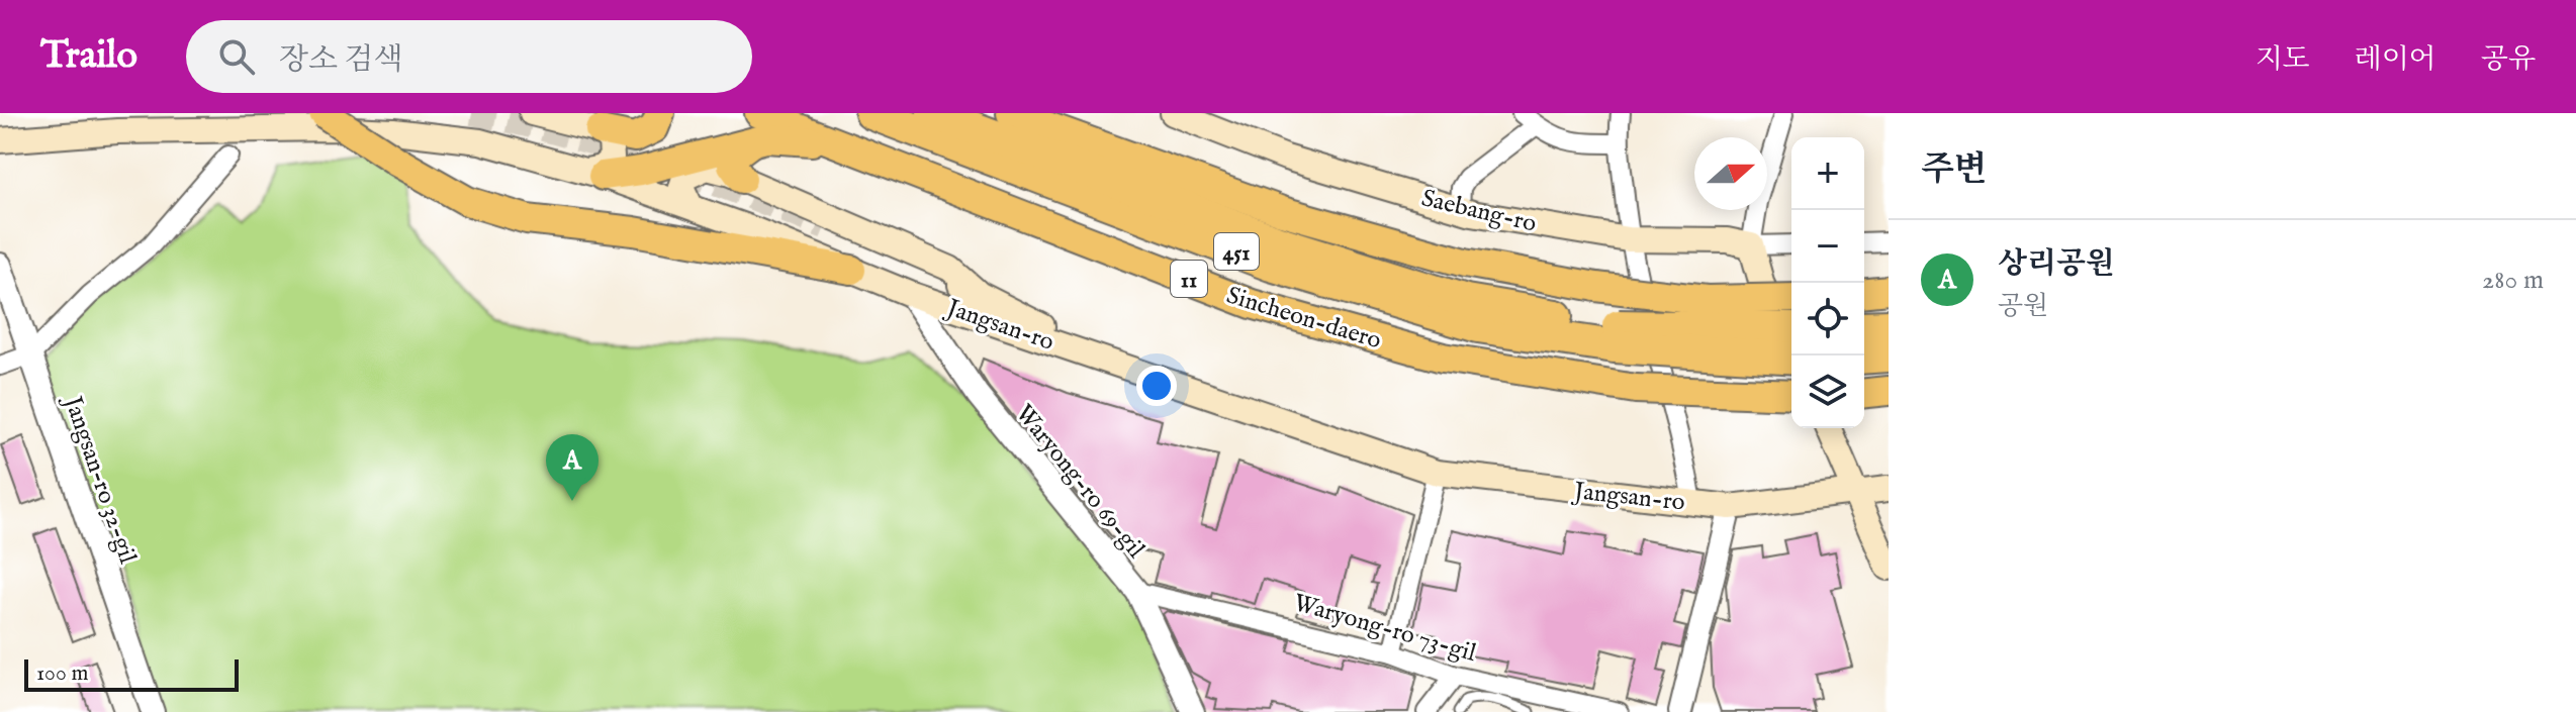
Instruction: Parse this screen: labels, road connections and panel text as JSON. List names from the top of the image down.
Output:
{
  "streets": {
    "highway": ["451", "11", "Sincheon-daero"],
    "main road": ["Saebang-ro", "Jangsan-ro"],
    "street": ["Jangsan-ro 32-gil", "Waryong-ro 69-gil", "Waryong-ro 73-gil"]
  },
  "crossings": [
    ["Jangsan-ro", "Waryong-ro 69-gil"],
    ["Waryong-ro 69-gil", "Waryong-ro 73-gil"]
  ],
  "scale_bar": "100 m",
  "north": "right",
  "page": {
    "header": "Trailo",
    "search": "장소 검색",
    "nav": ["지도", "레이어", "공유"],
    "heading": "주변",
    "map_buttons": ["+", "−"],
    "list": [
      {
        "mark": "A",
        "name": "상리공원",
        "note": "공원",
        "value": "280 m"
      }
    ],
    "pins": "A",
    "scale": "100 m"
  }
}
